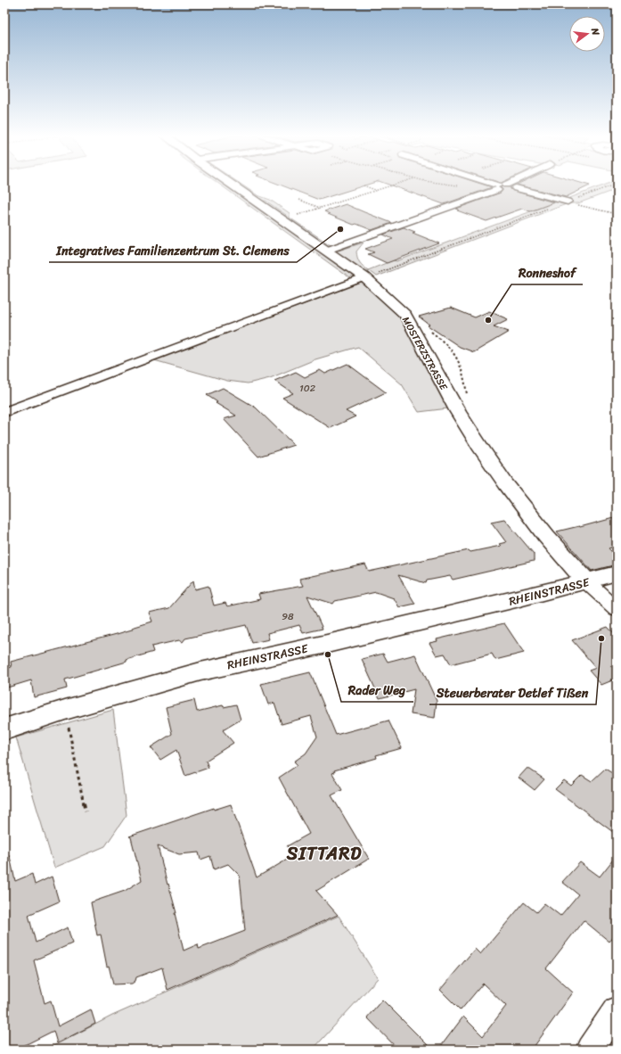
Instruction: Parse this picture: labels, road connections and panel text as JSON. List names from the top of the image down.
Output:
{
  "streets": {
    "street": ["MOSTERZSTRASSE", "RHEINSTRASSE"]
  },
  "crossings": [
    ["MOSTERZSTRASSE", "RHEINSTRASSE"]
  ],
  "districts": ["SITTARD"],
  "places": [
    "Integratives Familienzentrum St. Clemens",
    "Ronneshof",
    "Steuerberater Detlef Tißen",
    "Rader Weg"
  ],
  "house_numbers": ["102", "98"],
  "north": "right"
}
